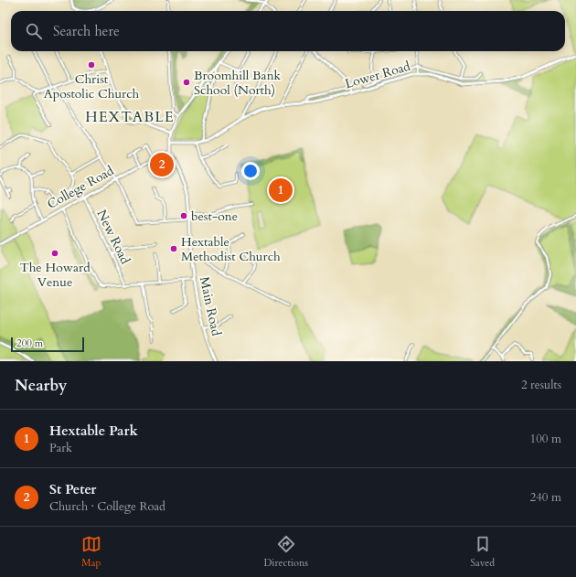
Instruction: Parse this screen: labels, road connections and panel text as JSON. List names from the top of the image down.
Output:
{
  "streets": {
    "street": [
      "Lower Road",
      "College Road",
      "New Road",
      "Main Road"
    ]
  },
  "crossings": [
    ["Lower Road", "Main Road"],
    ["College Road", "New Road"],
    ["College Road", "Main Road"]
  ],
  "districts": ["HEXTABLE"],
  "places": [
    "Christ Apostolic Church",
    "Broomhill Bank School (North)",
    "best-one",
    "Hextable Methodist Church",
    "The Howard Venue"
  ],
  "scale_bar": "200 m",
  "page": {
    "search": "Search here",
    "pins": ["2", "1"],
    "scale": "200 m",
    "heading": ["Nearby", "2 results"],
    "list": [
      {
        "mark": "1",
        "name": "Hextable Park",
        "note": "Park",
        "value": "100 m"
      },
      {
        "mark": "2",
        "name": "St Peter",
        "note": "Church · College Road",
        "value": "240 m"
      }
    ],
    "nav": ["Map", "Directions", "Saved"]
  }
}
